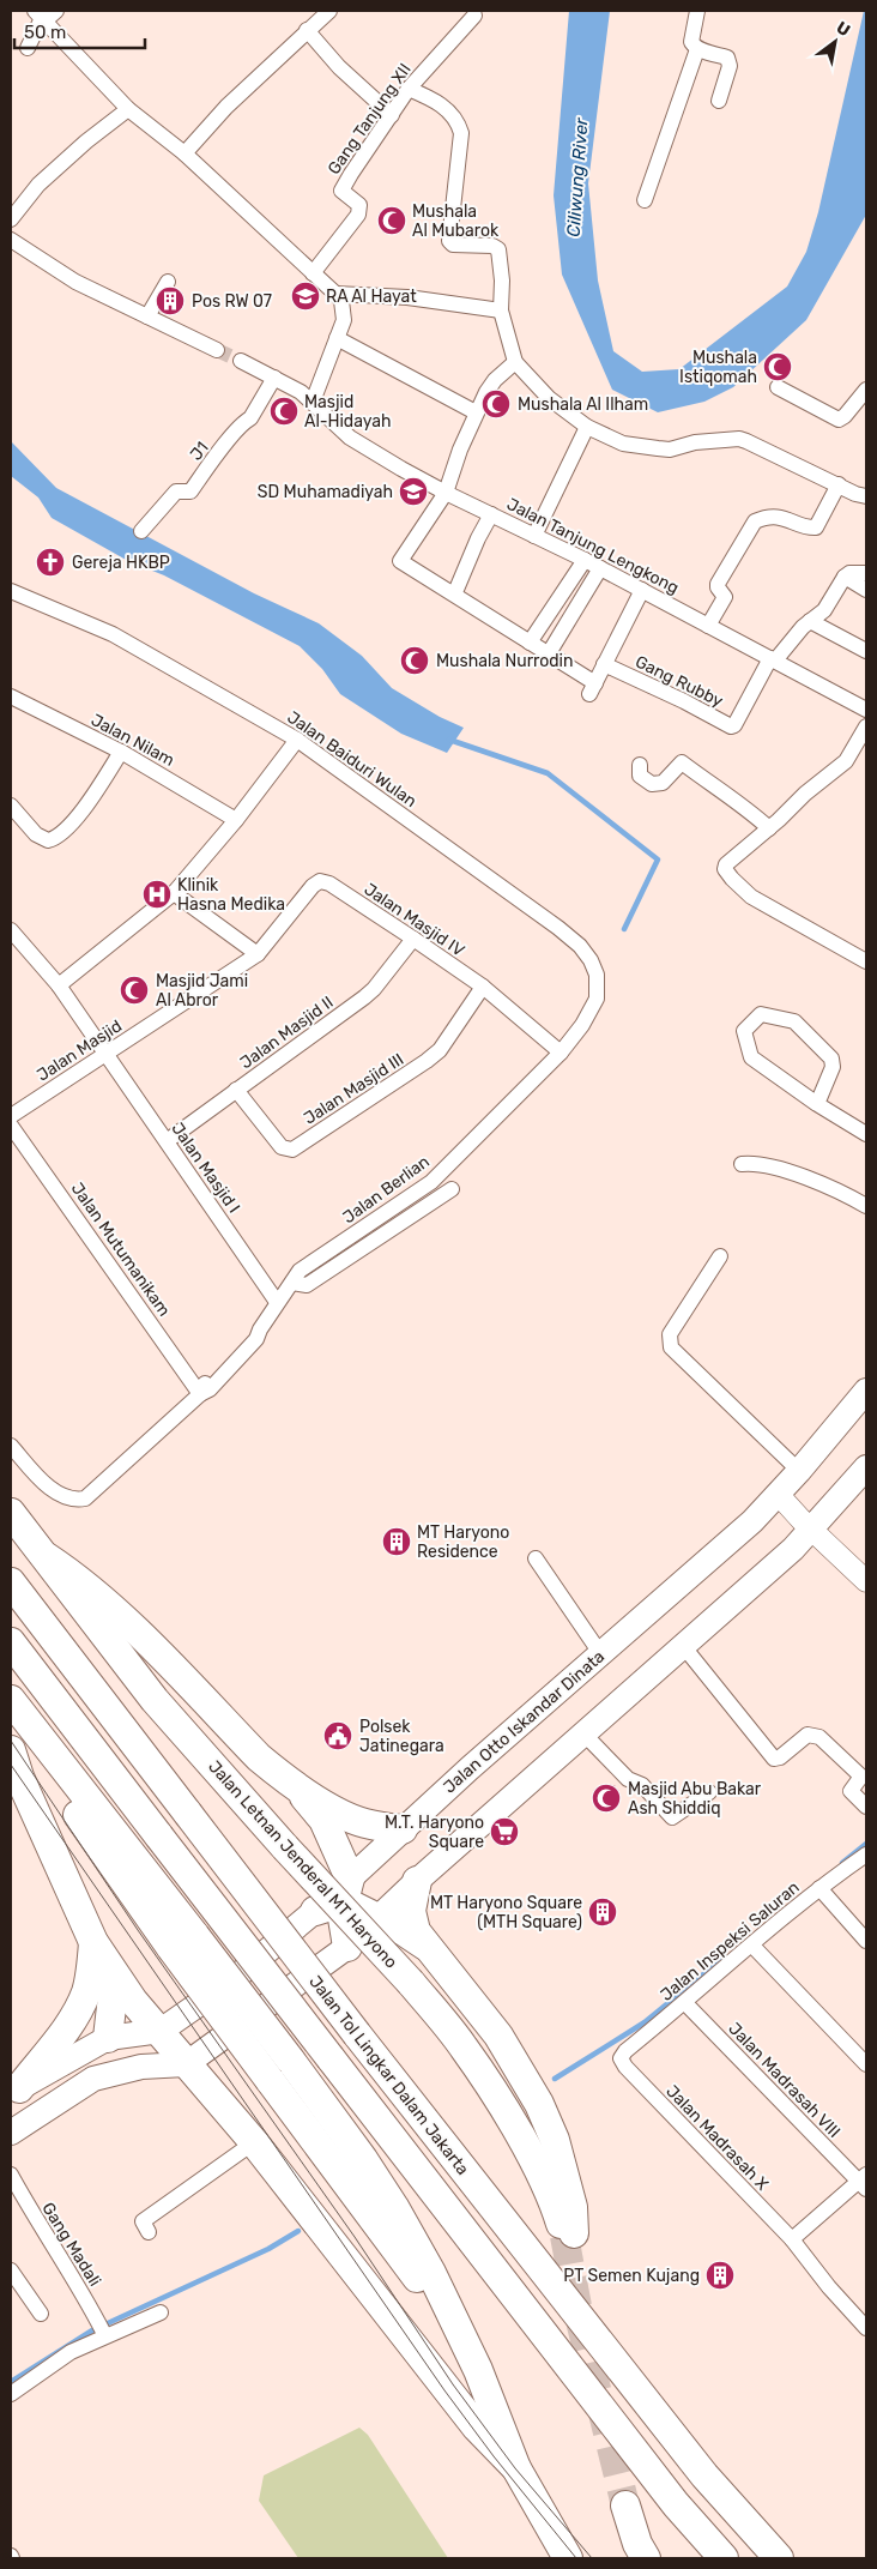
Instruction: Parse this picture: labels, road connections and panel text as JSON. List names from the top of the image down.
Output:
{
  "streets": {
    "highway": ["Jalan Letnan Jenderal MT Haryono", "Jalan Tol Lingkar Dalam Jakarta"],
    "main road": ["Jalan Otto Iskandar Dinata"],
    "street": [
      "Gang Tanjung XII",
      "J1",
      "Jalan Tanjung Lengkong",
      "Gang Rubby",
      "Jalan Nilam",
      "Jalan Baiduri Wulan",
      "Jalan Masjid IV",
      "Jalan Masjid II",
      "Jalan Masjid",
      "Jalan Masjid III",
      "Jalan Masjid I",
      "Jalan Berlian",
      "Jalan Mutumanikam",
      "Jalan Inspeksi Saluran",
      "Jalan Madrasah VIII",
      "Jalan Madrasah X",
      "Gang Madali"
    ]
  },
  "crossings": [
    ["J1", "Jalan Tanjung Lengkong"],
    ["Jalan Tanjung Lengkong", "Gang Rubby"],
    ["Jalan Baiduri Wulan", "Jalan Berlian"],
    ["Jalan Masjid IV", "Jalan Masjid II"],
    ["Jalan Masjid IV", "Jalan Masjid"],
    ["Jalan Masjid IV", "Jalan Masjid III"],
    ["Jalan Masjid IV", "Jalan Berlian"],
    ["Jalan Masjid II", "Jalan Masjid III"],
    ["Jalan Masjid II", "Jalan Masjid I"],
    ["Jalan Masjid", "Jalan Masjid I"],
    ["Jalan Masjid I", "Jalan Berlian"],
    ["Jalan Berlian", "Jalan Mutumanikam"],
    ["Jalan Inspeksi Saluran", "Jalan Madrasah VIII"],
    ["Jalan Inspeksi Saluran", "Jalan Madrasah X"]
  ],
  "water": ["Ciliwung River"],
  "places": {
    "mosque": [
      "Mushala Al Mubarok",
      "Mushala Istiqomah",
      "Mushala Al Ilham",
      "Masjid Al-Hidayah",
      "Mushala Nurrodin",
      "Masjid Jami Al Abror",
      "Masjid Abu Bakar Ash Shiddiq"
    ],
    "school or university": ["RA Al Hayat", "SD Muhamadiyah"],
    "building": [
      "Pos RW 07",
      "MT Haryono Residence",
      "MT Haryono Square (MTH Square)",
      "PT Semen Kujang"
    ],
    "church": ["Gereja HKBP"],
    "hospital": ["Klinik Hasna Medika"],
    "public building": ["Polsek Jatinegara"],
    "supermarket": ["M.T. Haryono Square"]
  },
  "scale_bar": "50 m",
  "north": "top right"
}
